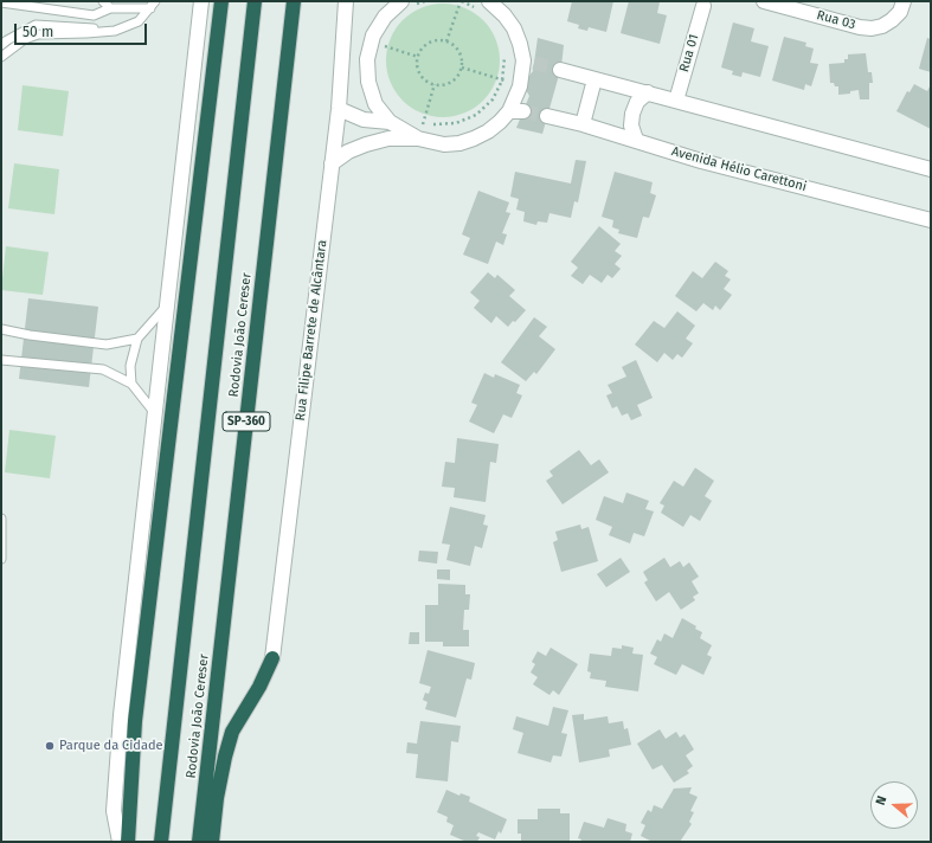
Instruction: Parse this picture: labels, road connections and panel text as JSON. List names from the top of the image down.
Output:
{
  "streets": {
    "highway": ["Rodovia João Cereser", "SP-360"],
    "street": [
      "Rua 03",
      "Rua 01",
      "Avenida Hélio Carettoni",
      "Rua Filipe Barrete de Alcântara"
    ]
  },
  "places": ["Parque da Cidade"],
  "scale_bar": "50 m",
  "north": "left"
}
